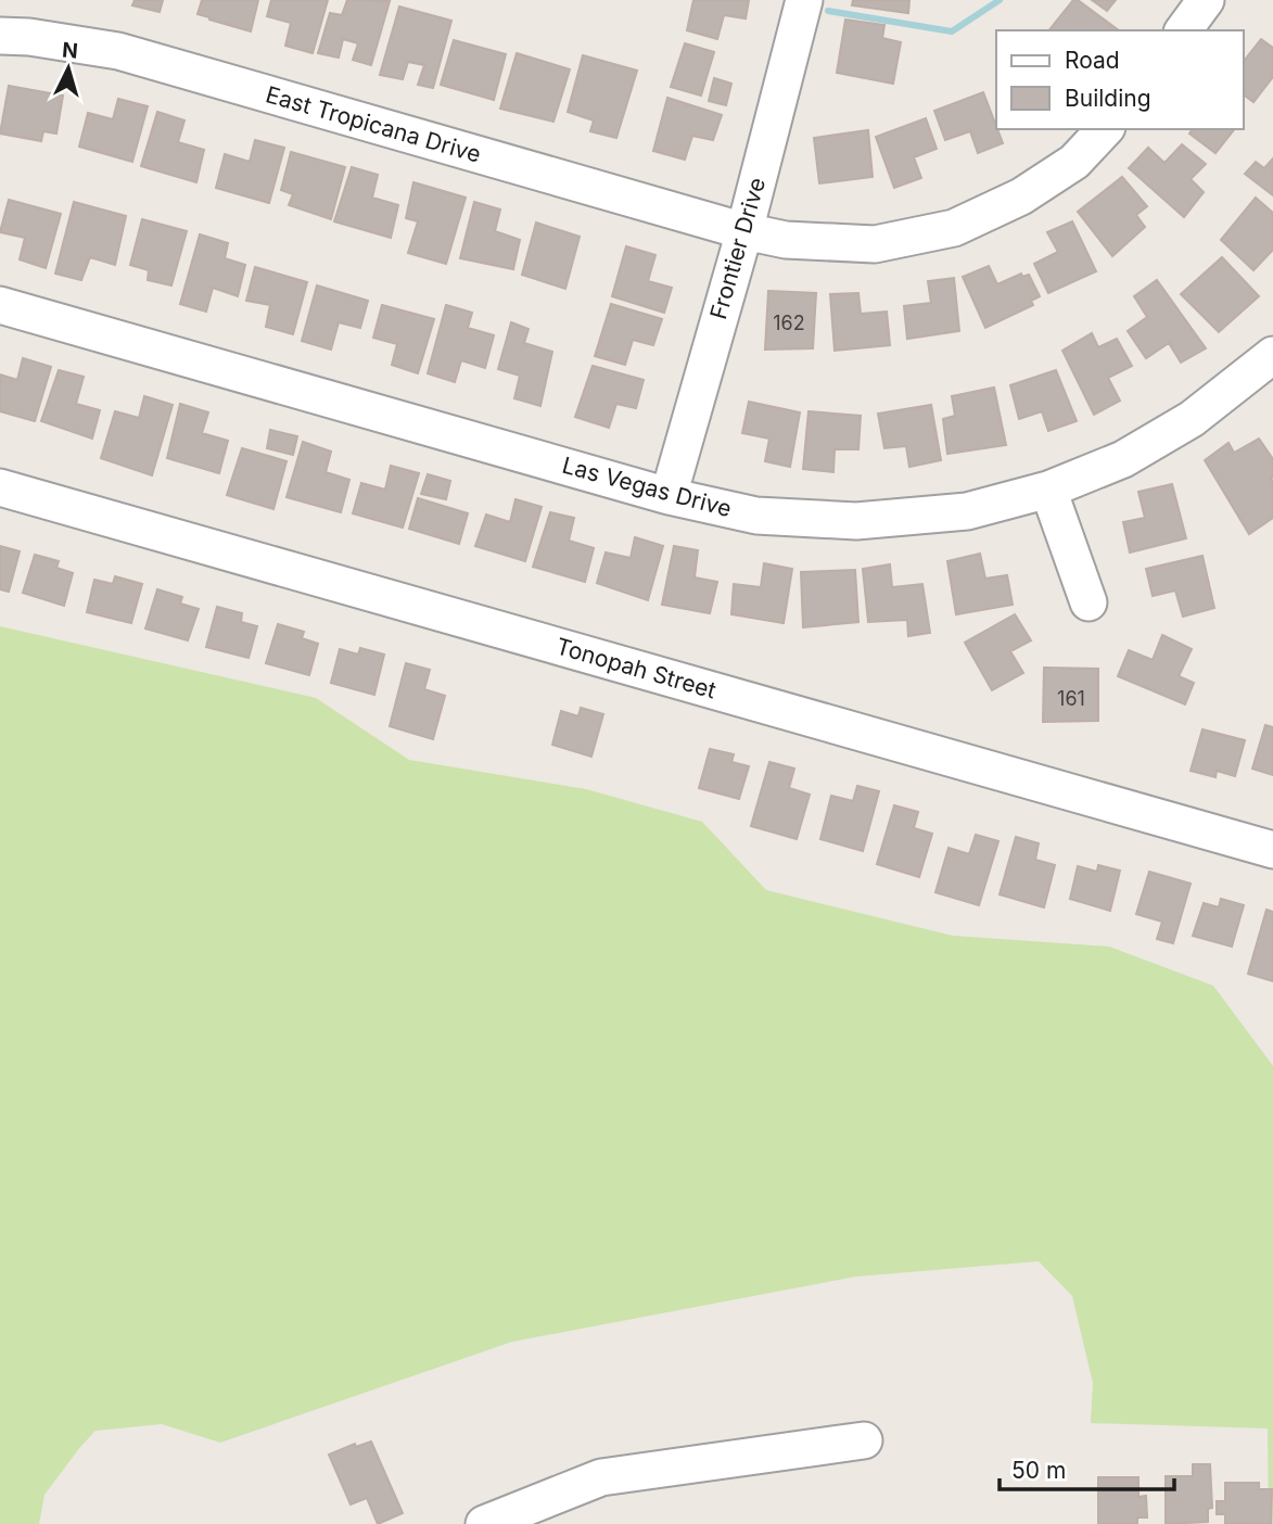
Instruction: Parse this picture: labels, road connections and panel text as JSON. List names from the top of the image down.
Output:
{
  "streets": {
    "street": [
      "East Tropicana Drive",
      "Frontier Drive",
      "Las Vegas Drive",
      "Tonopah Street"
    ]
  },
  "crossings": [
    ["East Tropicana Drive", "Frontier Drive"],
    ["Frontier Drive", "Las Vegas Drive"]
  ],
  "house_numbers": ["162", "161"],
  "legend": ["Road", "Building"],
  "scale_bar": "50 m",
  "north": "top"
}
